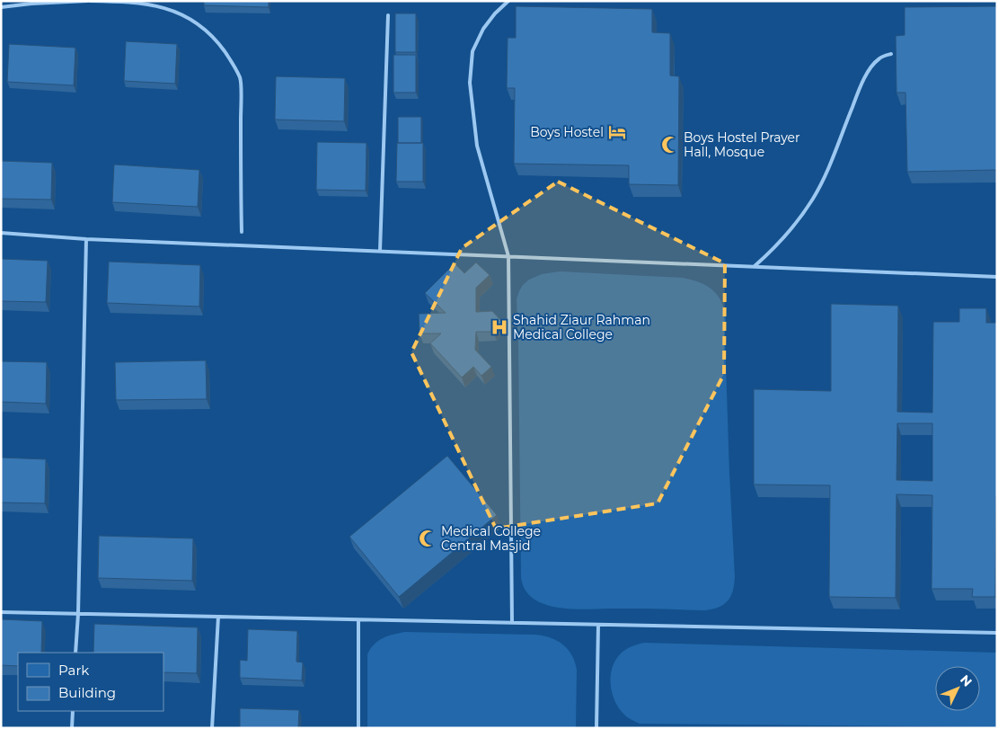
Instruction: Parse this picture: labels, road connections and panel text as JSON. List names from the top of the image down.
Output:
{
  "places": {
    "hotel": ["Boys Hostel"],
    "mosque": ["Boys Hostel Prayer Hall, Mosque", "Medical College Central Masjid"],
    "hospital": ["Shahid Ziaur Rahman Medical College"]
  },
  "legend": ["Park", "Building"],
  "north": "top right"
}
